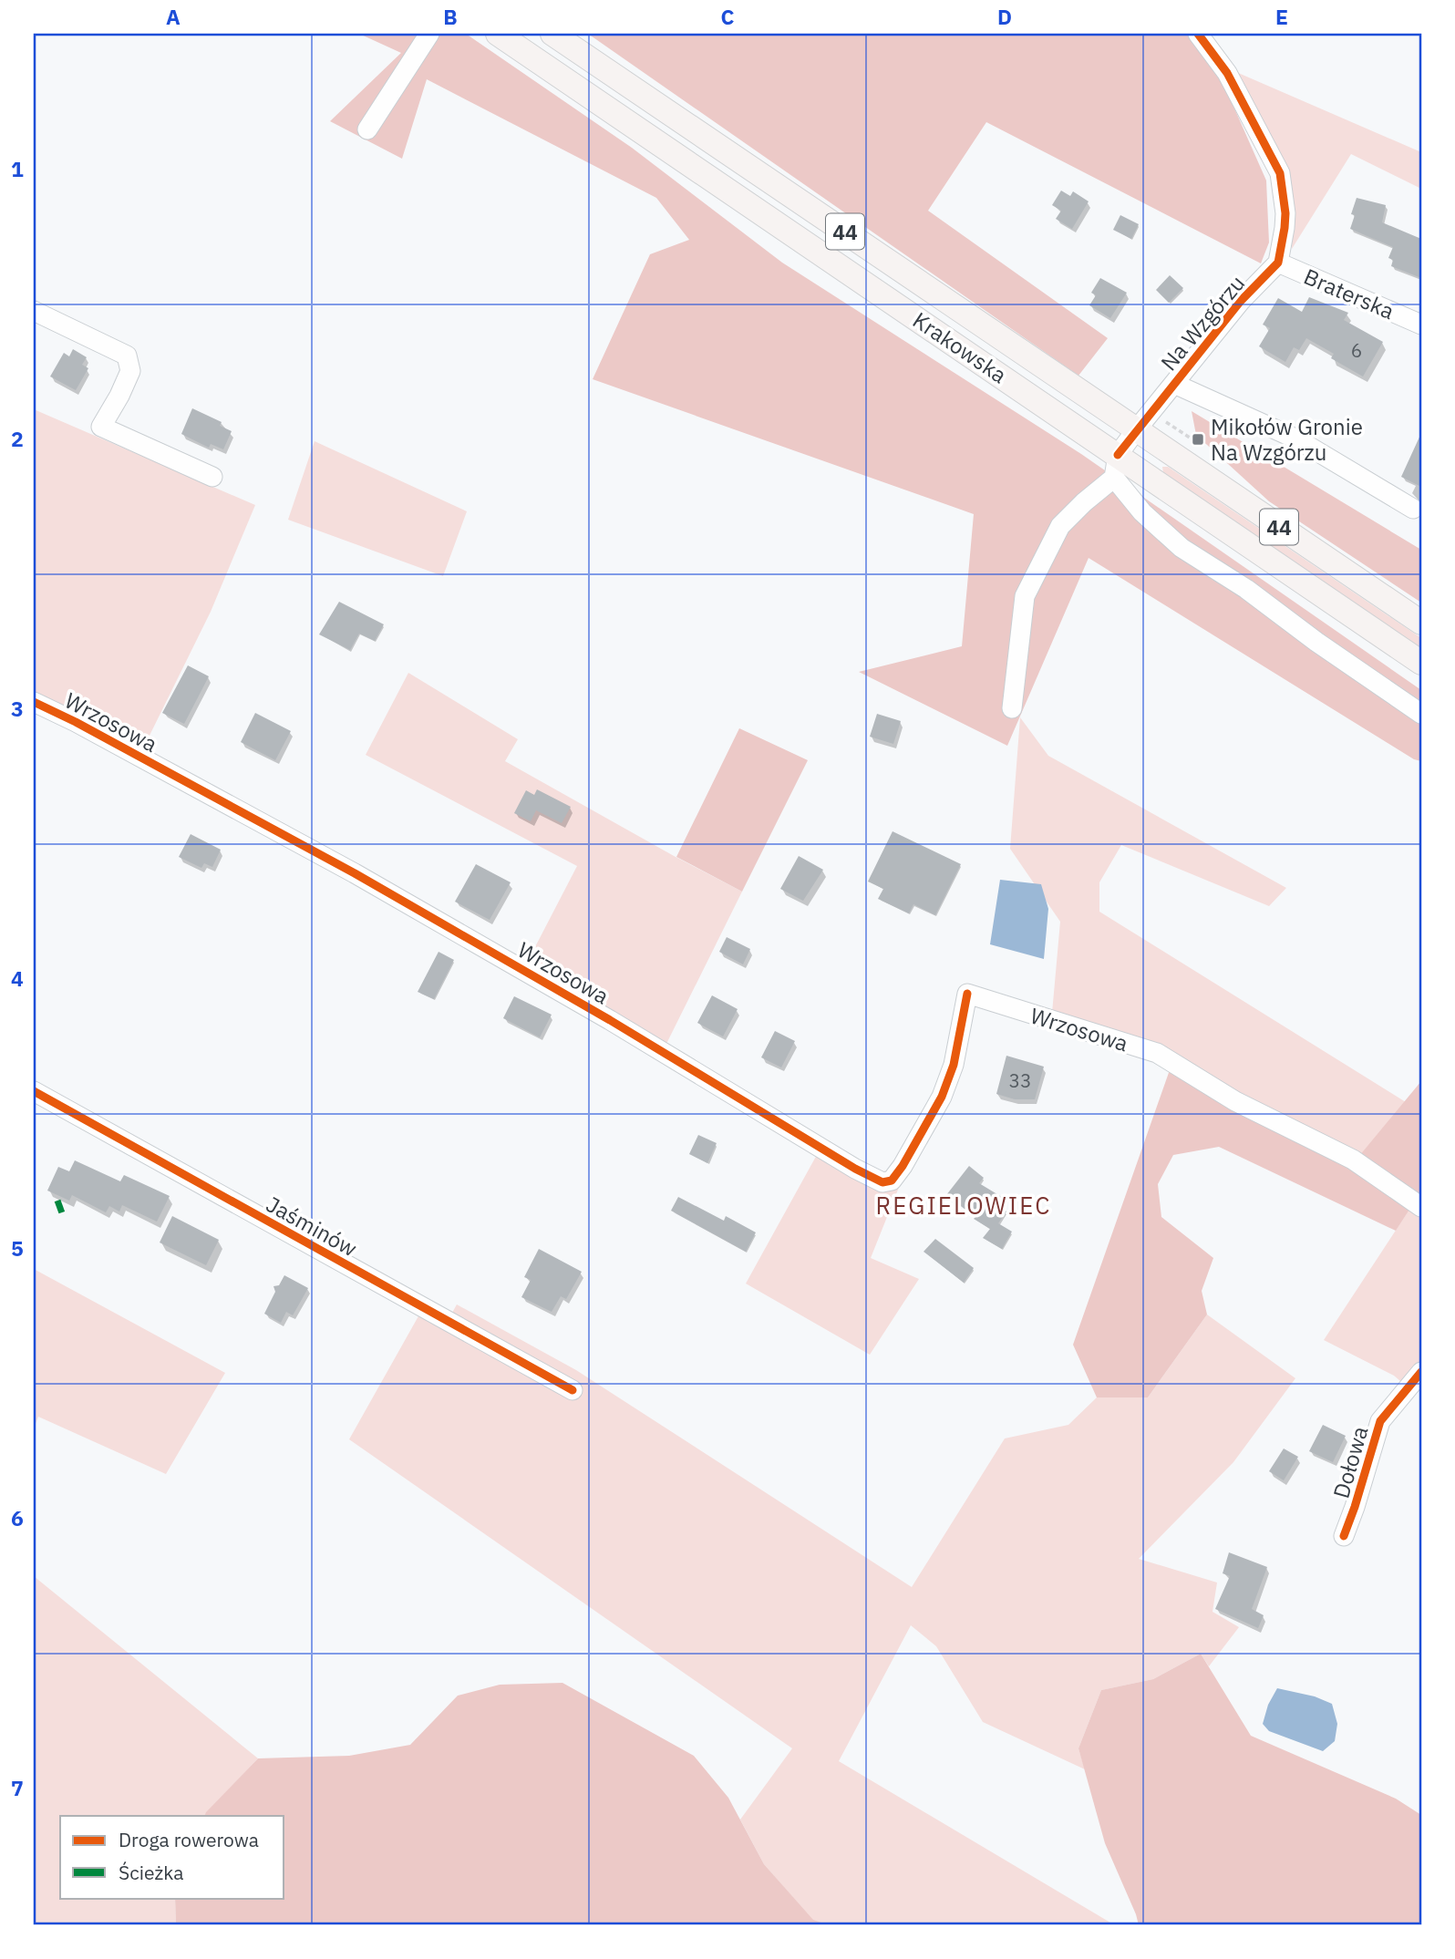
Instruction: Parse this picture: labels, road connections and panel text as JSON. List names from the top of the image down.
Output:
{
  "streets": {
    "main road": ["44", "Krakowska"],
    "street": [
      "Braterska",
      "Na Wzgórzu",
      "Wrzosowa",
      "Jaśminów",
      "Dołowa"
    ]
  },
  "crossings": [
    ["Braterska", "Na Wzgórzu"],
    ["Na Wzgórzu", "Krakowska"]
  ],
  "districts": ["REGIELOWIEC"],
  "places": {
    "transit": ["Mikołów Gronie Na Wzgórzu"]
  },
  "house_numbers": ["6", "33"],
  "legend": ["Droga rowerowa", "Ścieżka"],
  "grid": {
    "columns": [
      "A",
      "B",
      "C",
      "D",
      "E"
    ],
    "rows": [
      "1",
      "2",
      "3",
      "4",
      "5",
      "6",
      "7"
    ]
  }
}
